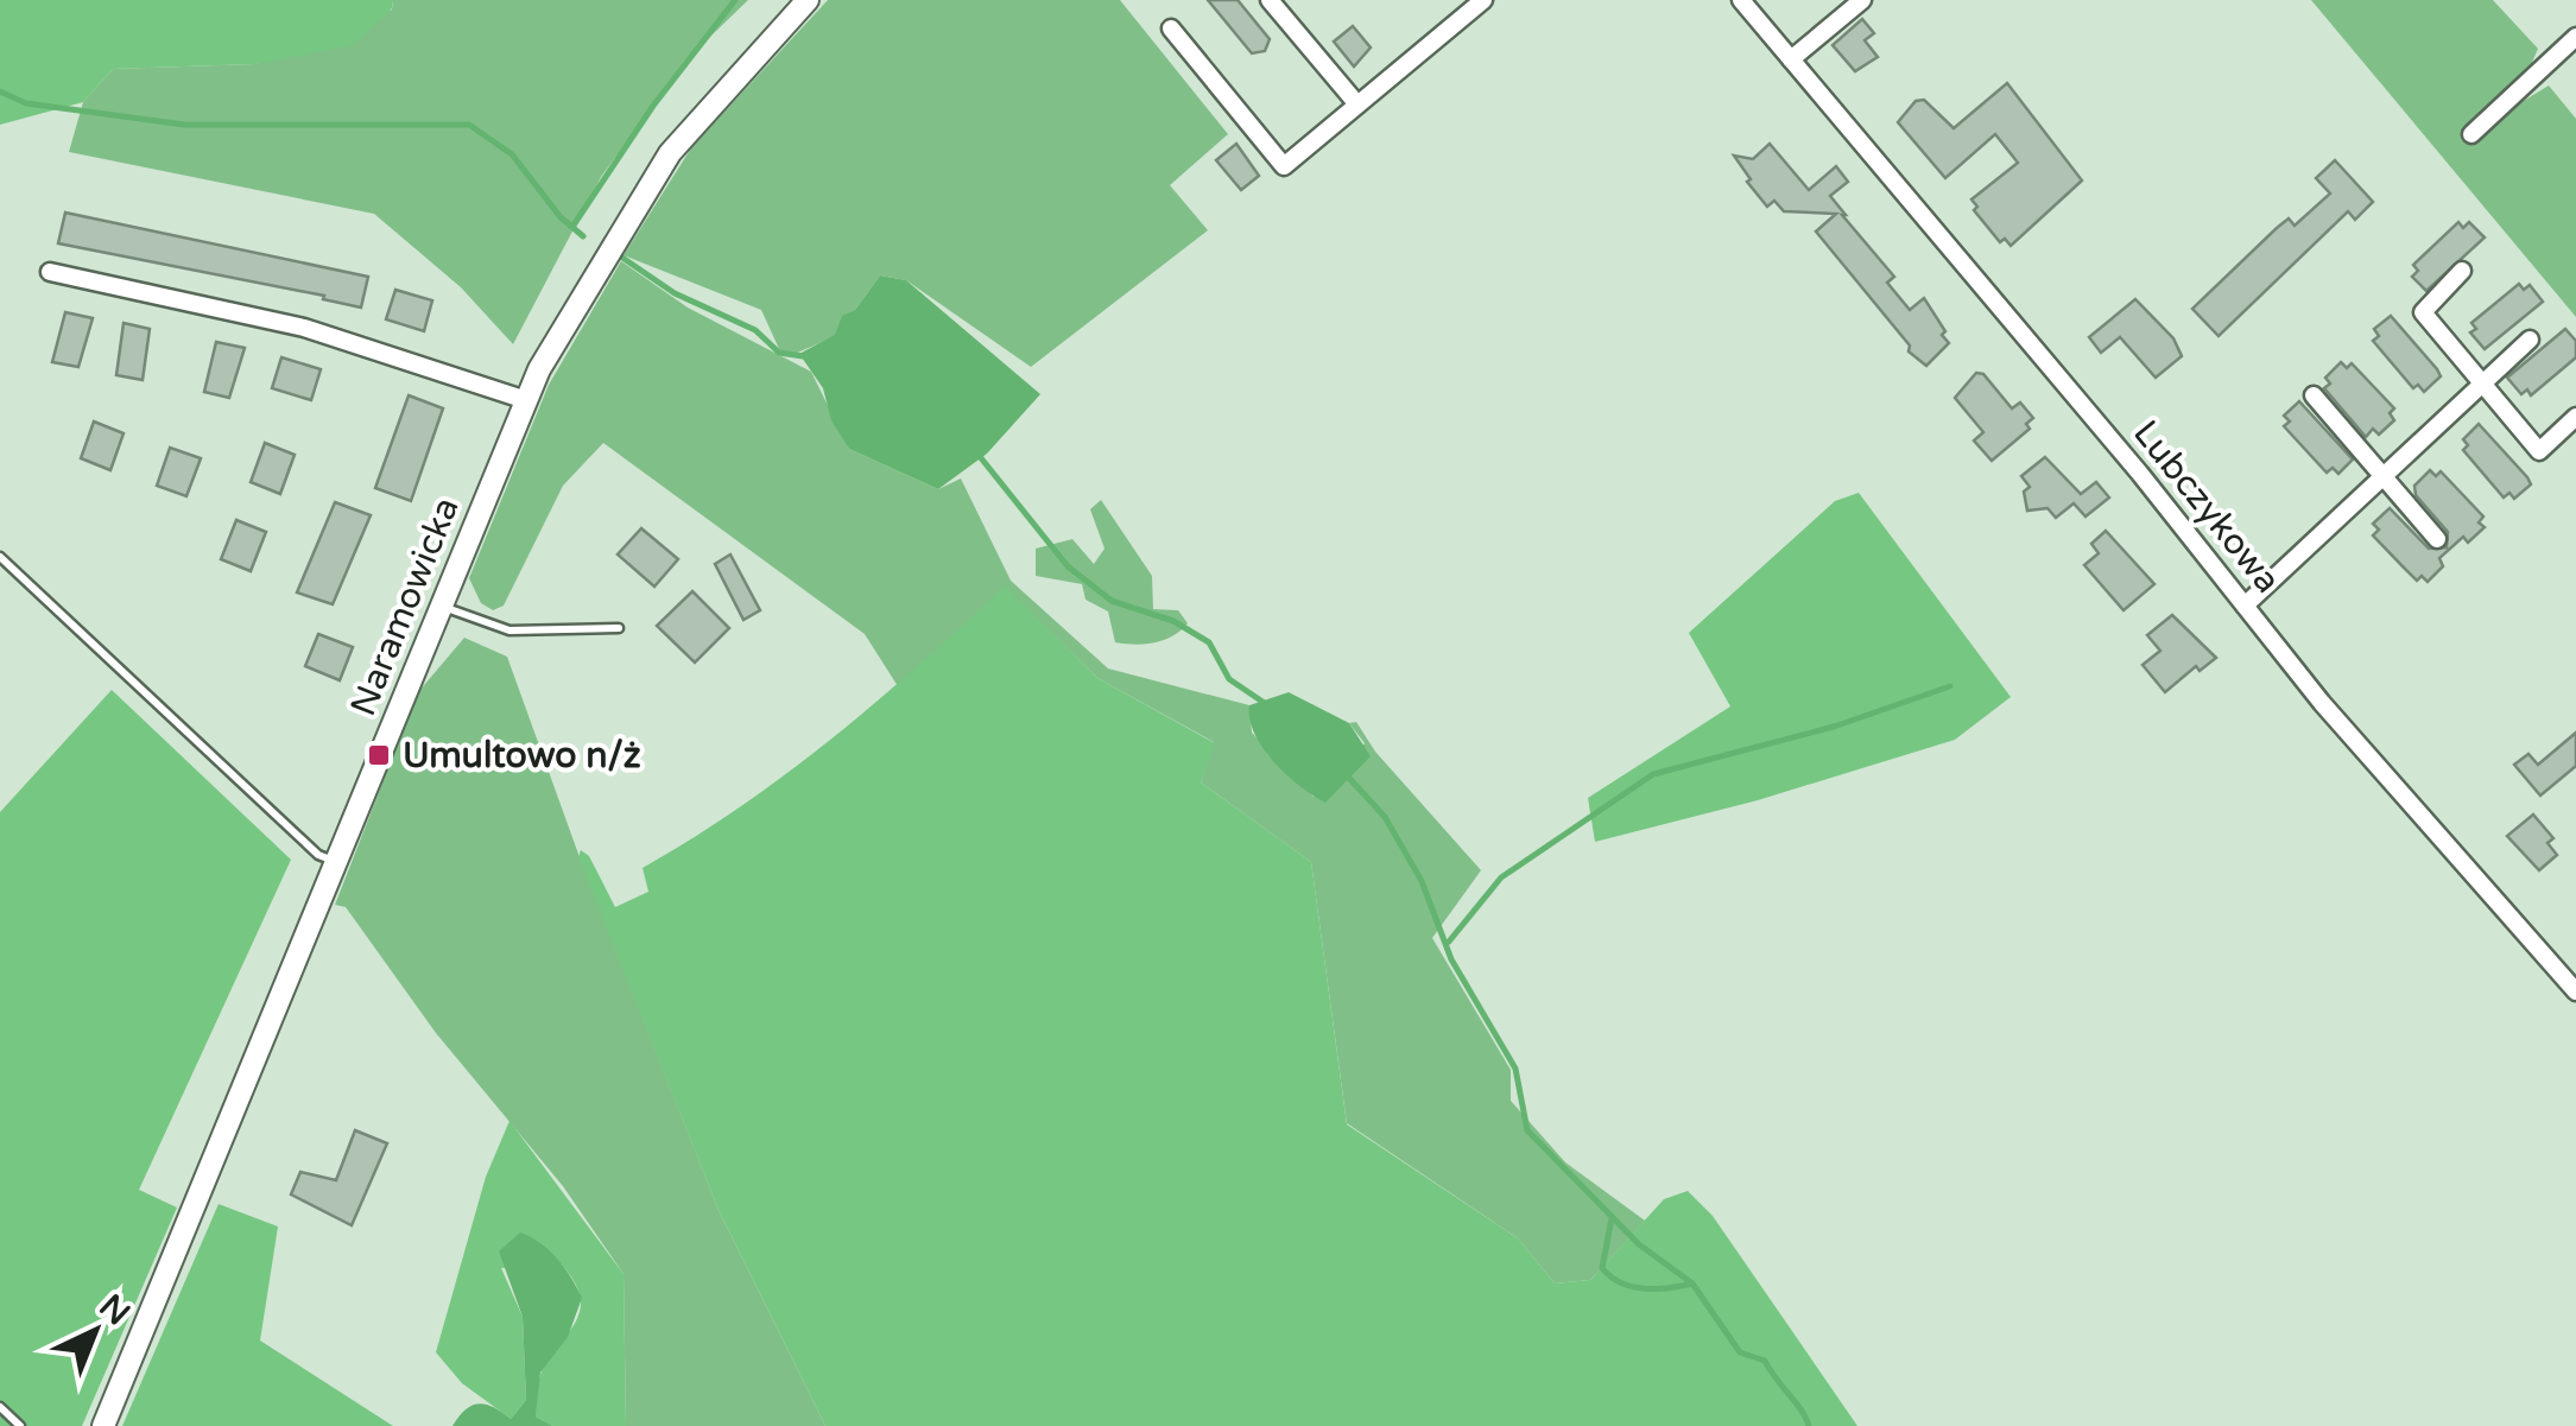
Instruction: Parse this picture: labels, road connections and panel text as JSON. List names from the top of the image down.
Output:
{
  "streets": {
    "street": ["Lubczykowa", "Naramowicka"]
  },
  "places": {
    "transit": ["Umultowo n/ż"]
  },
  "north": "top right"
}
